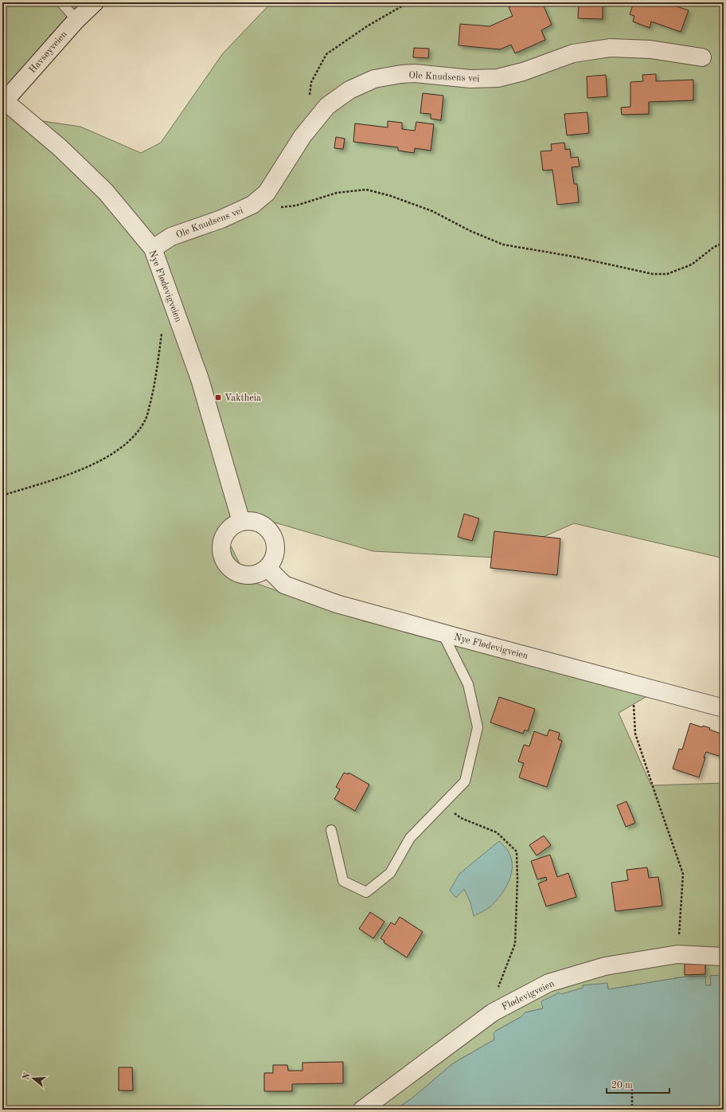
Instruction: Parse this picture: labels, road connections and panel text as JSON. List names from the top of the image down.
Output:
{
  "streets": {
    "street": [
      "Havsøyveien",
      "Ole Knudsens vei",
      "Nye Flødevigveien",
      "Flødevigveien"
    ]
  },
  "crossings": [
    ["Havsøyveien", "Nye Flødevigveien"],
    ["Ole Knudsens vei", "Nye Flødevigveien"]
  ],
  "places": {
    "transit": ["Vaktheia"]
  },
  "scale_bar": "20 m",
  "north": "left"
}
